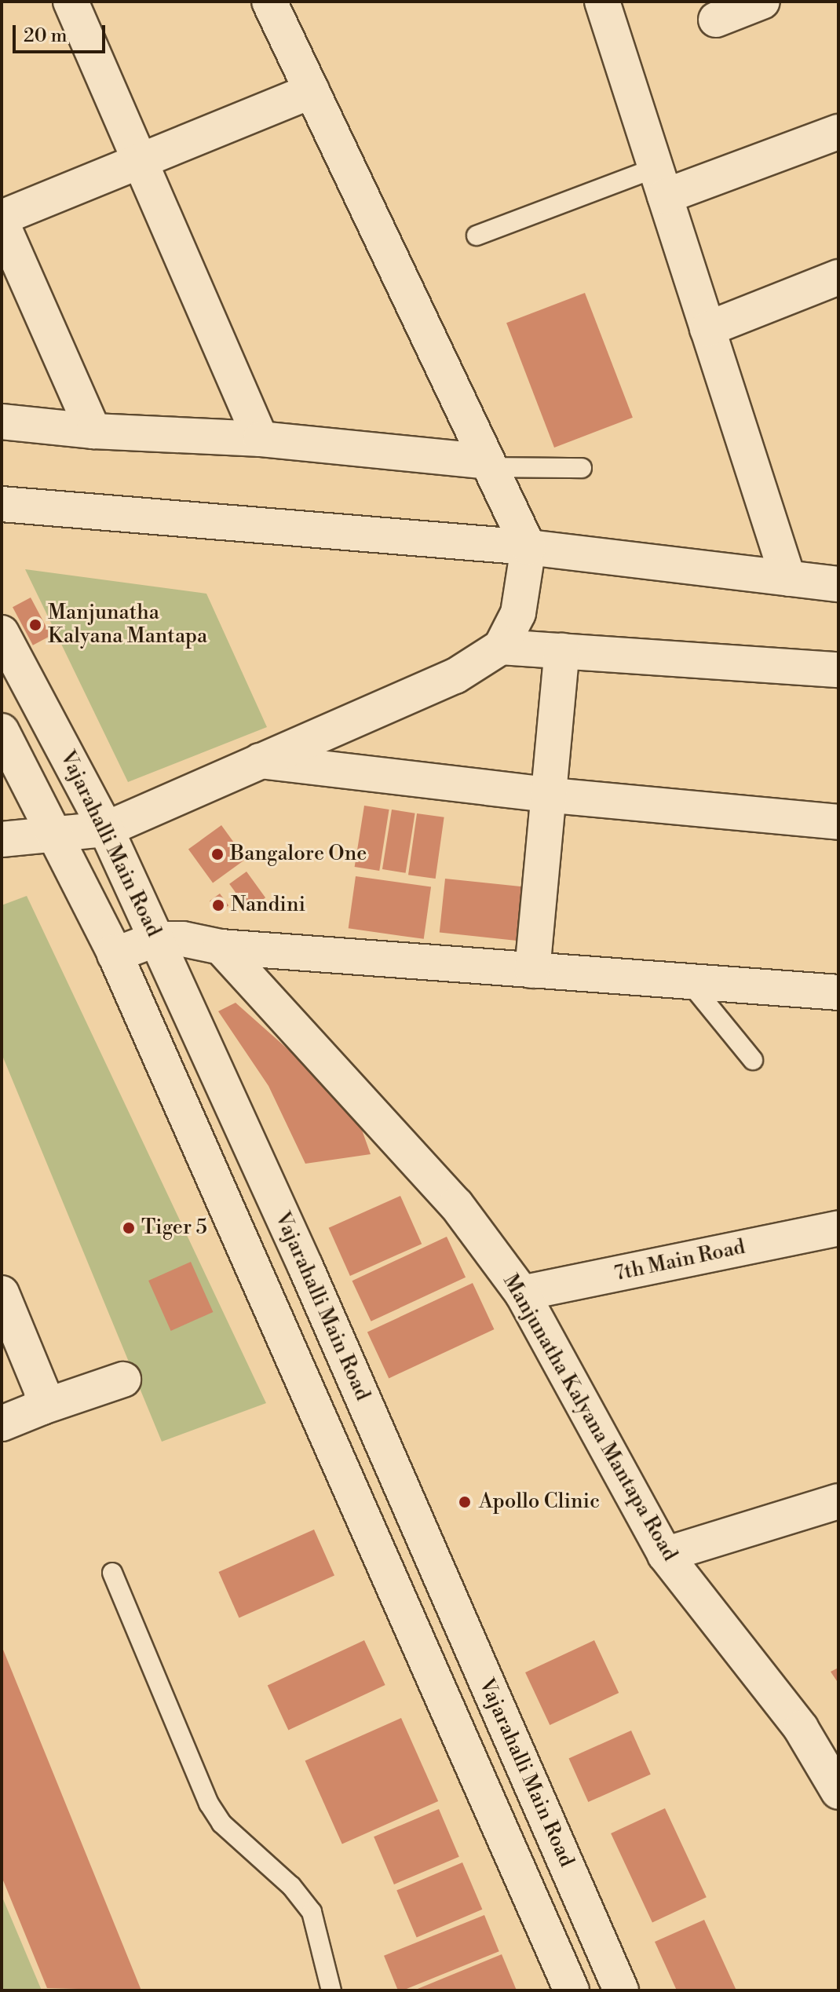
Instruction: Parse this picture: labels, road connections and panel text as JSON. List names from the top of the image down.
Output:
{
  "streets": {
    "street": ["Vajarahalli Main Road", "7th Main Road", "Manjunatha Kalyana Mantapa Road"]
  },
  "crossings": [
    ["7th Main Road", "Manjunatha Kalyana Mantapa Road"]
  ],
  "places": [
    "Manjunatha Kalyana Mantapa",
    "Bangalore One",
    "Nandini",
    "Tiger 5",
    "Apollo Clinic"
  ],
  "scale_bar": "20 m"
}
